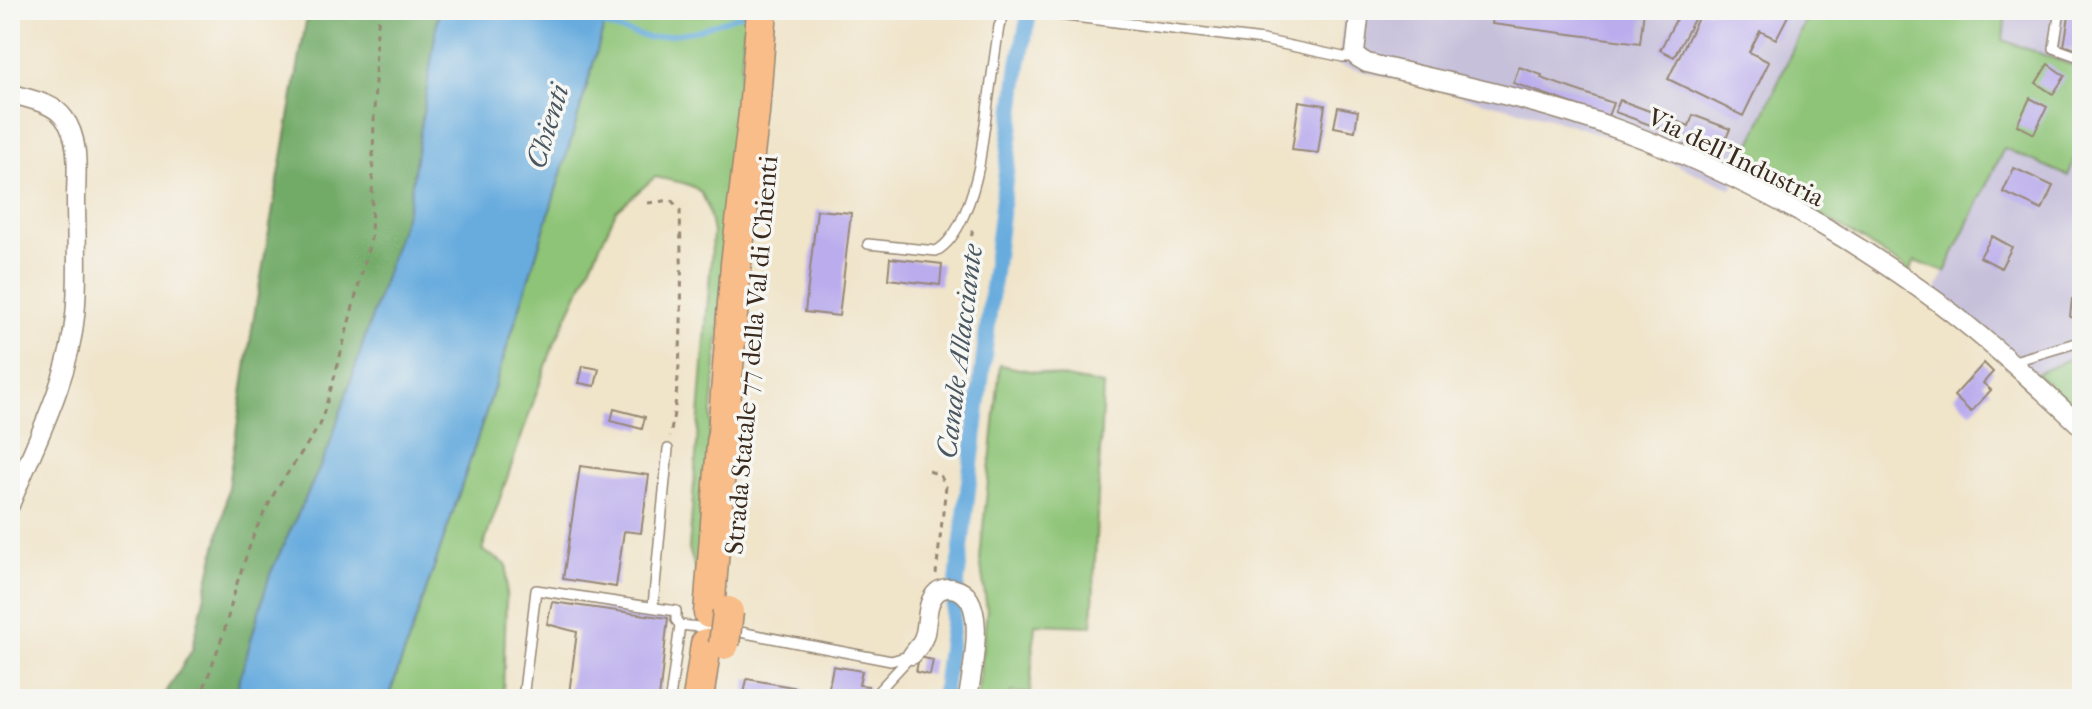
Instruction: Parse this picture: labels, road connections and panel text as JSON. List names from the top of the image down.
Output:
{
  "streets": {
    "highway": ["Strada Statale 77 della Val di Chienti"],
    "street": ["Via dell'Industria"]
  },
  "water": ["Chienti", "Canale Allacciante"]
}
